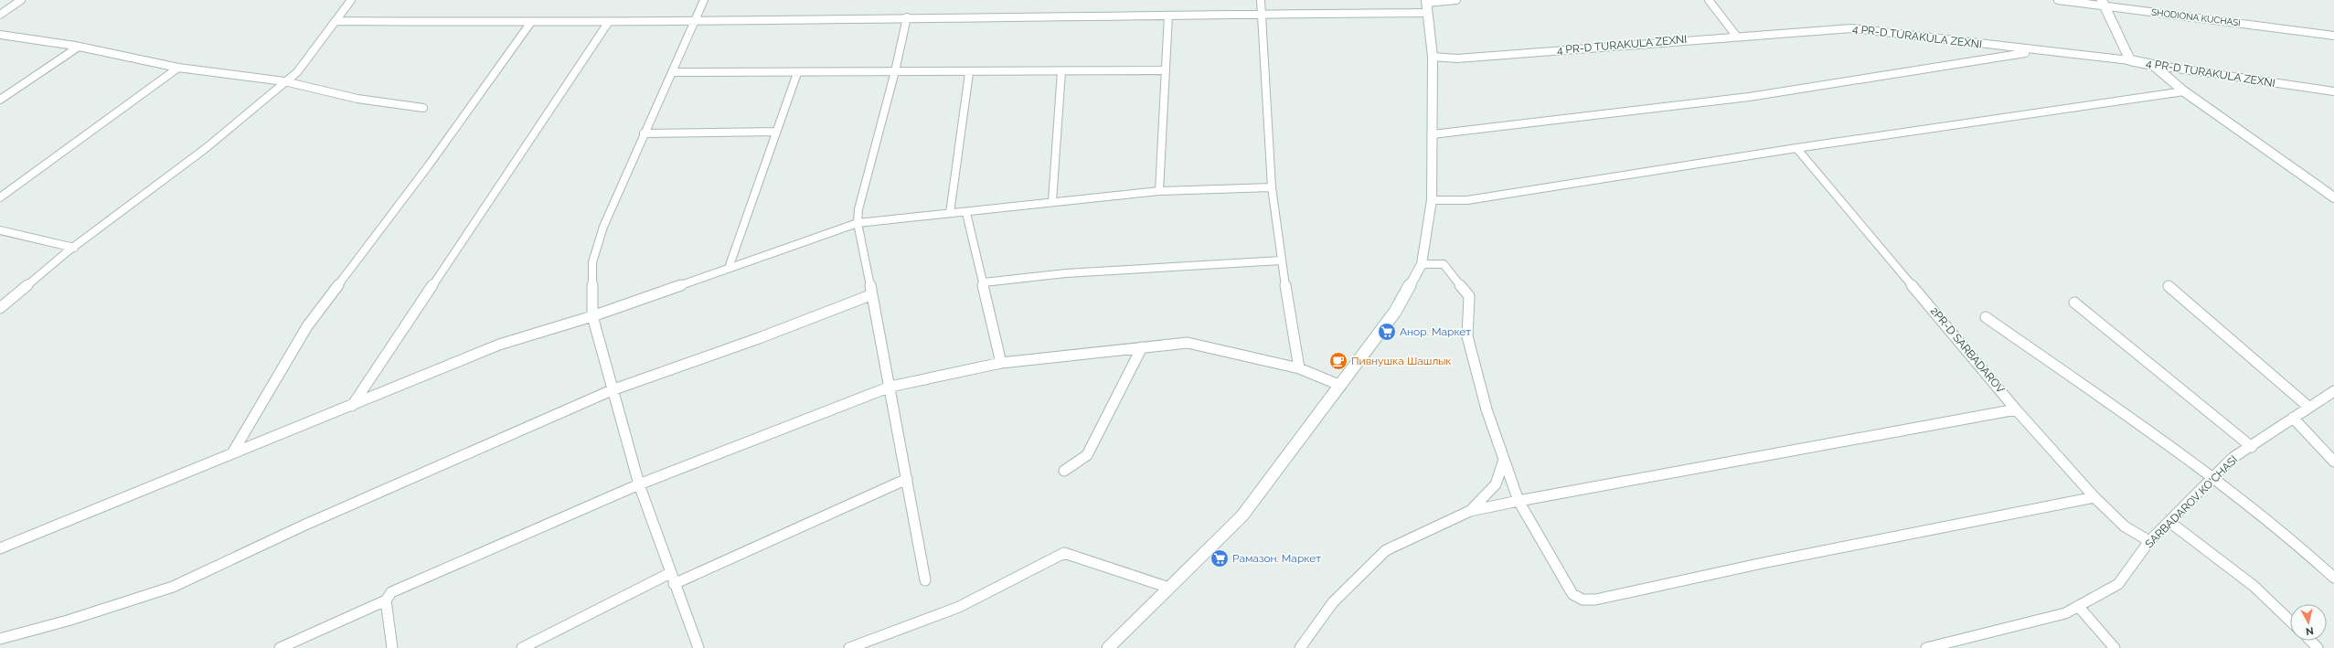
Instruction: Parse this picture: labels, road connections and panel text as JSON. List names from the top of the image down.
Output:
{
  "streets": {
    "main road": ["4 PR-D TURAKULA ZEXNI"],
    "street": ["SHODIONA KUCHASI", "2PR-D SARBADAROV", "SARBADAROV KO'CHASI"]
  },
  "crossings": [
    ["2PR-D SARBADAROV", "SARBADAROV KO'CHASI"]
  ],
  "places": {
    "supermarket": ["Анор. Маркет", "Рамазон. Маркет"],
    "cafe": ["Пивнушка Шашлык"]
  },
  "north": "bottom"
}
